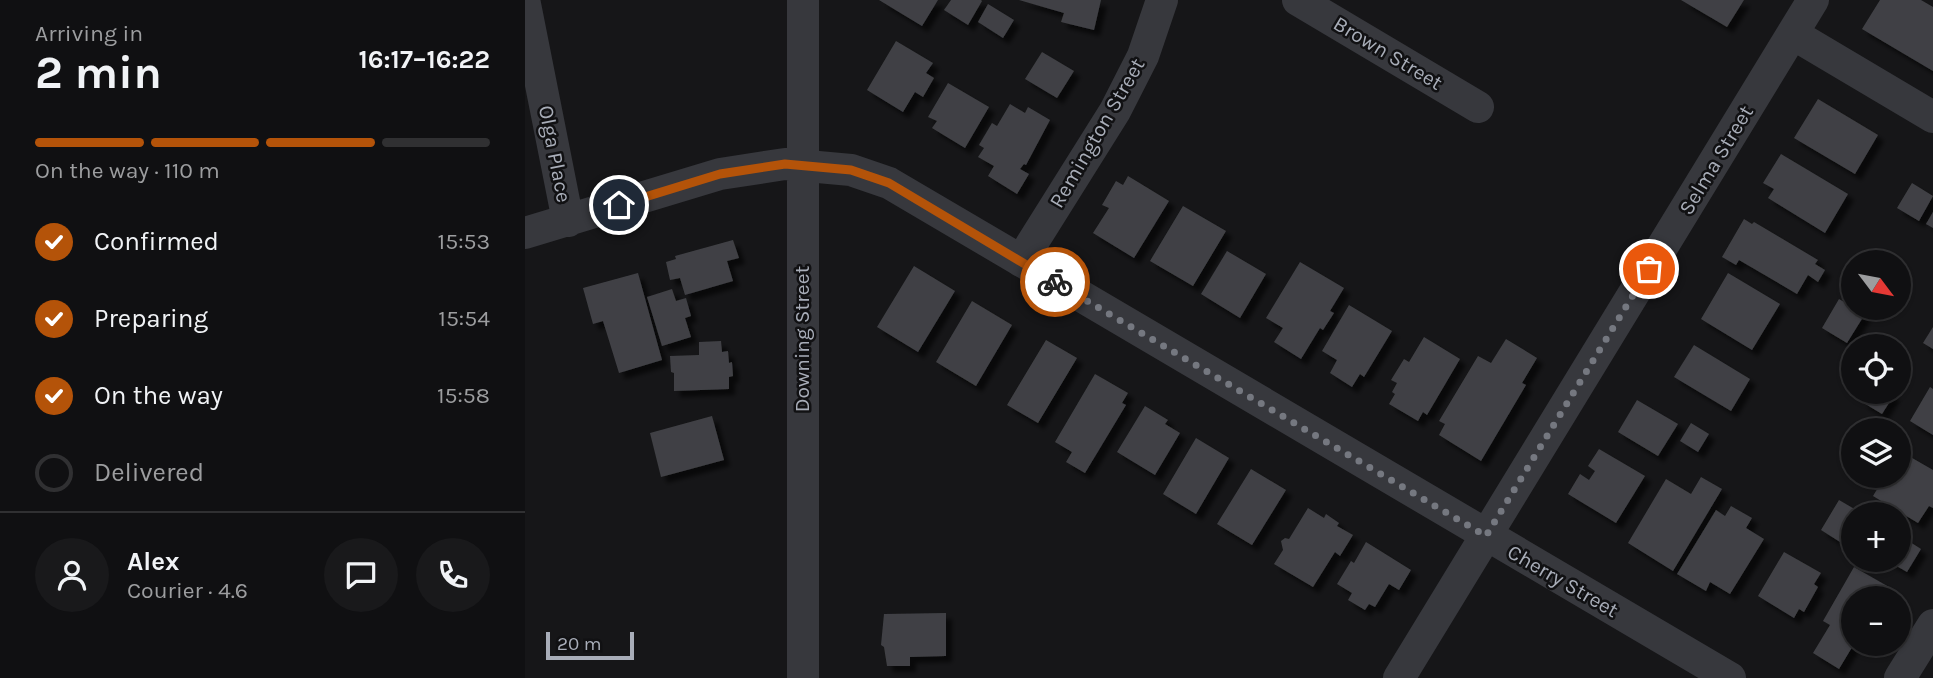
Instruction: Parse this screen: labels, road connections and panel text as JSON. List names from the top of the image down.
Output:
{
  "streets": {
    "street": [
      "Brown Street",
      "Remington Street",
      "Olga Place",
      "Selma Street",
      "Downing Street",
      "Cherry Street"
    ]
  },
  "crossings": [
    ["Remington Street", "Cherry Street"],
    ["Olga Place", "Cherry Street"],
    ["Selma Street", "Cherry Street"],
    ["Downing Street", "Cherry Street"]
  ],
  "scale_bar": "20 m",
  "north": "bottom right",
  "page": {
    "heading": ["2 min", "Arriving in", "16:17–16:22"],
    "panel": ["Alex", "Courier · 4.6"],
    "bar": "On the way · 110 m",
    "list": [
      ["Confirmed", "15:53"],
      ["Preparing", "15:54"],
      ["On the way", "15:58"],
      "Delivered"
    ],
    "map_buttons": ["+", "−"],
    "scale": "20 m"
  }
}
